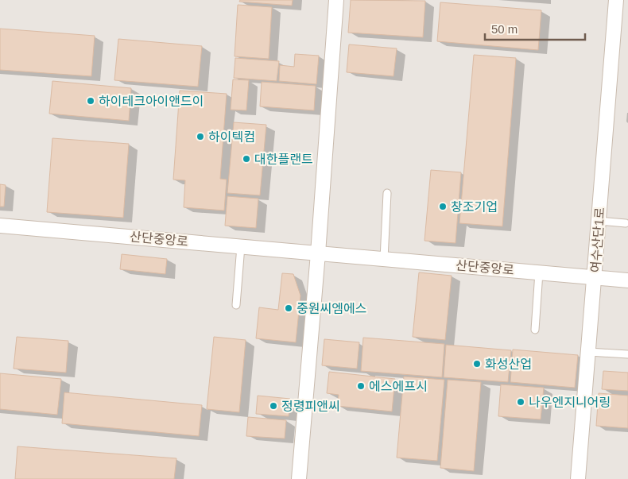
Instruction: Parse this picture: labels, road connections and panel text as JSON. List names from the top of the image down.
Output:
{
  "streets": {
    "street": ["산단중앙로", "여수산단1로"]
  },
  "crossings": [
    ["산단중앙로", "여수산단1로"]
  ],
  "places": [
    "하이테크아이앤드이",
    "하이텍컴",
    "대한플랜트",
    "창조기업",
    "중원씨엠에스",
    "화성산업",
    "에스에프시",
    "나우엔지니어링",
    "정령피앤씨"
  ],
  "scale_bar": "50 m"
}
